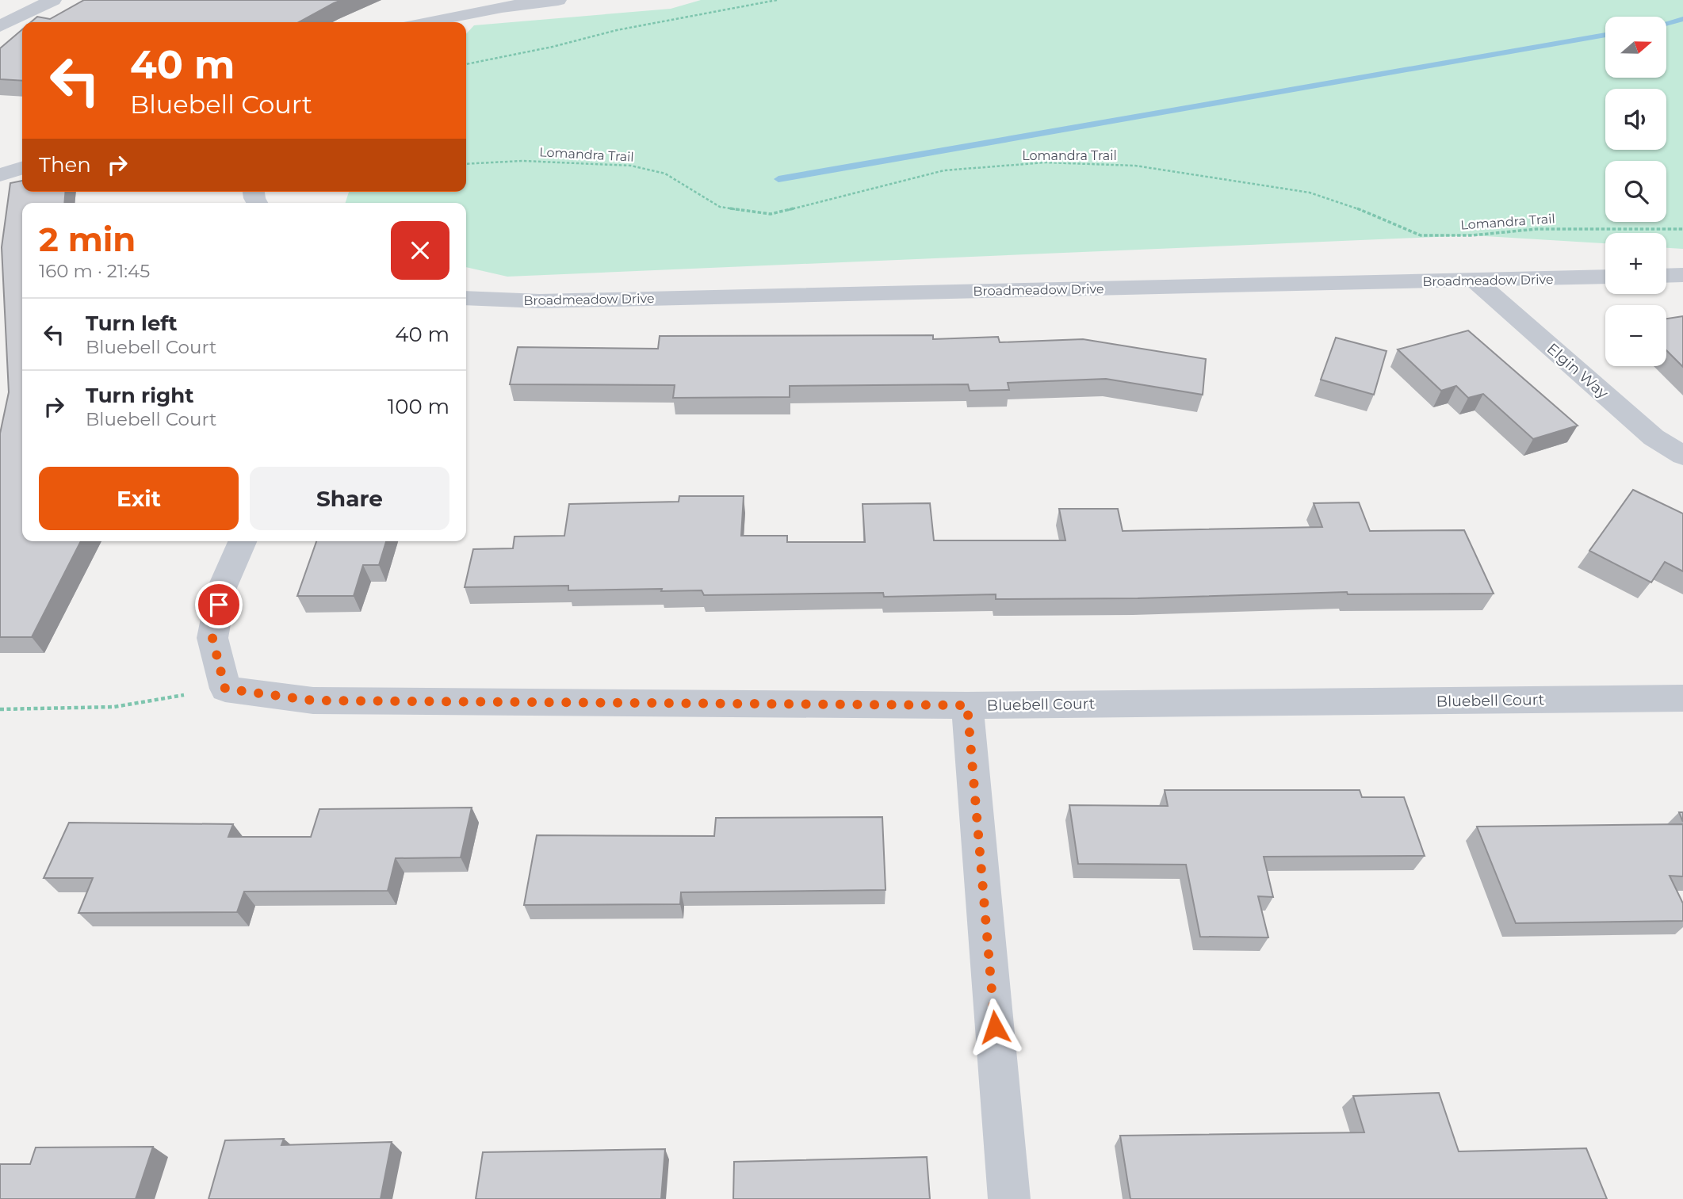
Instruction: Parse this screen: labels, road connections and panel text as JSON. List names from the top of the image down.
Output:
{
  "streets": {
    "street": ["Broadmeadow Drive", "Elgin Way", "Bluebell Court"],
    "path": ["Lomandra Trail"]
  },
  "crossings": [
    ["Broadmeadow Drive", "Elgin Way"]
  ],
  "north": "right",
  "page": {
    "map_buttons": ["+", "−"],
    "turn": ["40 m", "Bluebell Court"],
    "then": "Then",
    "heading": ["2 min", "160 m · 21:45"],
    "list": [
      {
        "name": "Turn left",
        "note": "Bluebell Court",
        "value": "40 m"
      },
      {
        "name": "Turn right",
        "note": "Bluebell Court",
        "value": "100 m"
      }
    ],
    "buttons": ["Exit", "Share"]
  }
}
